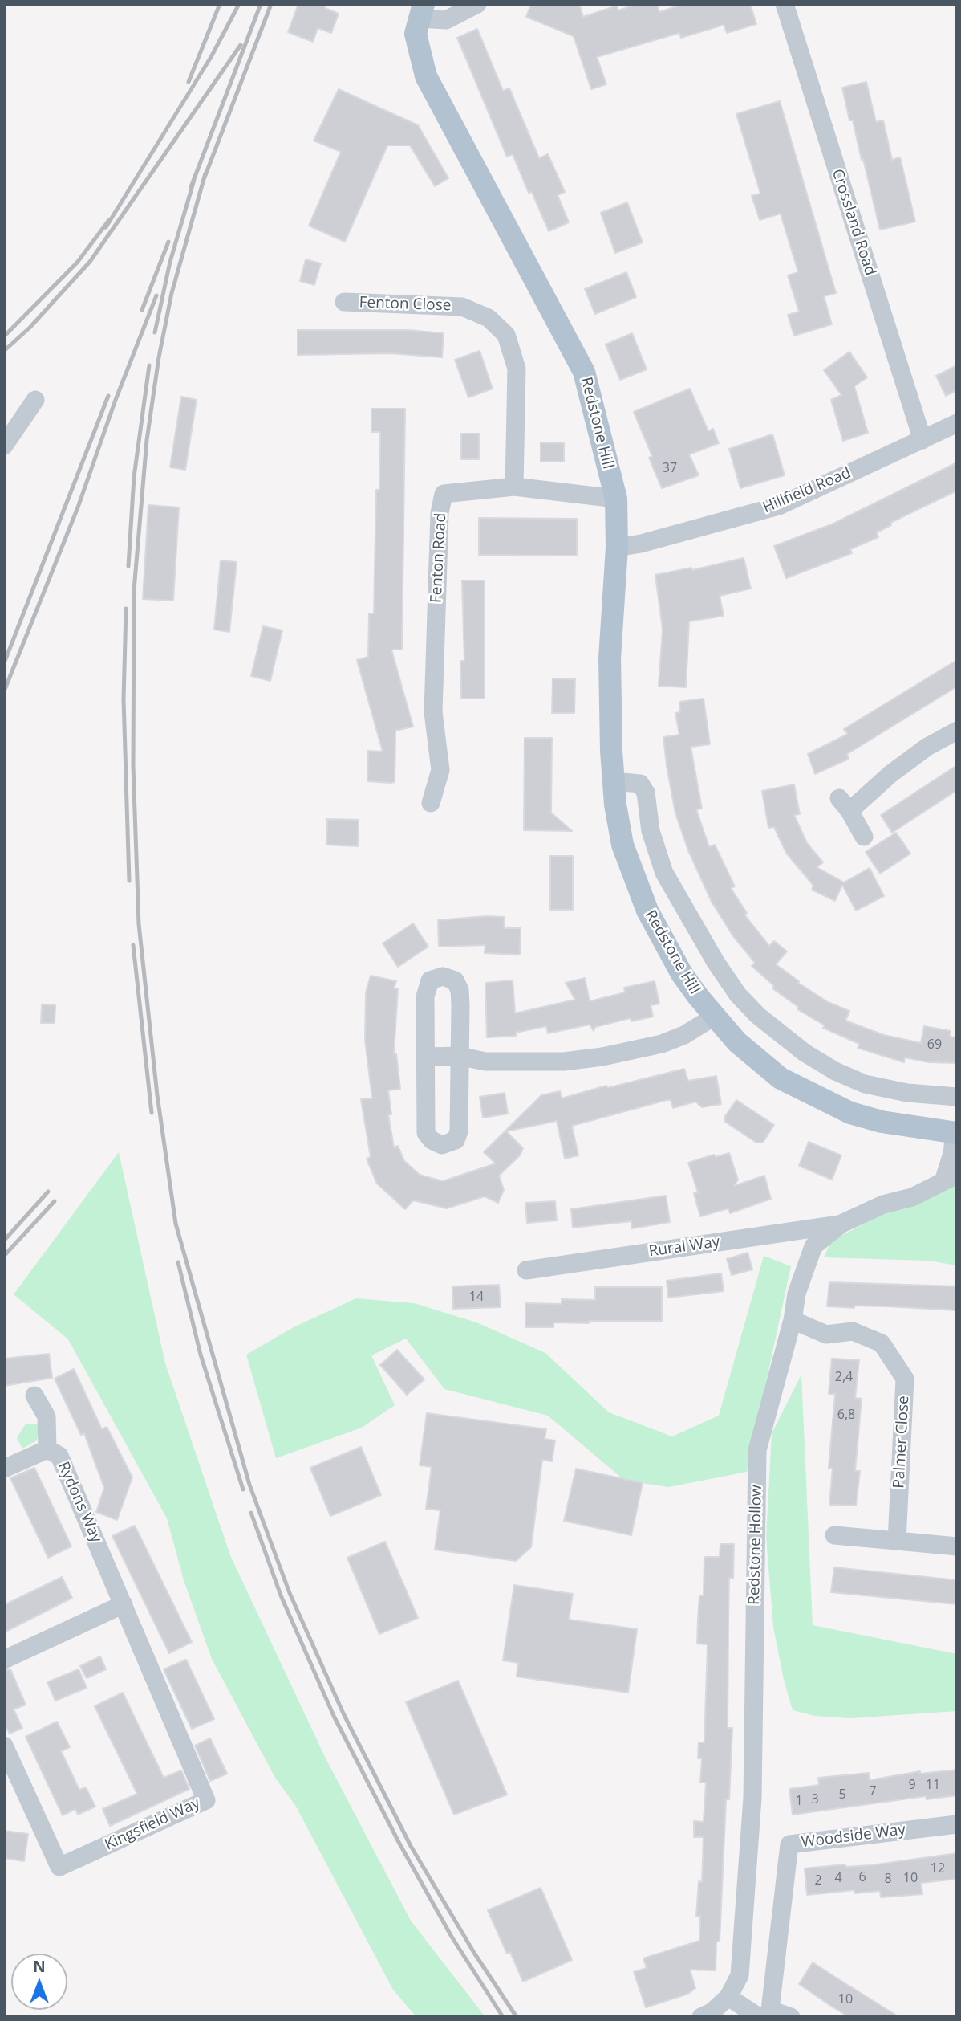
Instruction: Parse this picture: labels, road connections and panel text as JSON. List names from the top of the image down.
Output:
{
  "streets": {
    "main road": ["Redstone Hill"],
    "street": [
      "Crossland Road",
      "Fenton Close",
      "Hillfield Road",
      "Fenton Road",
      "Rural Way",
      "Palmer Close",
      "Rydons Way",
      "Redstone Hollow",
      "Kingsfield Way",
      "Woodside Way"
    ]
  },
  "crossings": [
    ["Crossland Road", "Hillfield Road"],
    ["Fenton Close", "Fenton Road"],
    ["Redstone Hill", "Hillfield Road"],
    ["Redstone Hill", "Fenton Road"],
    ["Redstone Hill", "Redstone Hollow"],
    ["Rural Way", "Redstone Hollow"],
    ["Palmer Close", "Redstone Hollow"],
    ["Rydons Way", "Kingsfield Way"]
  ],
  "house_numbers": [
    "37",
    "69",
    "14",
    "2,4",
    "6,8",
    "9",
    "11",
    "7",
    "5",
    "3",
    "1",
    "12",
    "6",
    "4",
    "10",
    "8",
    "2",
    "10"
  ],
  "north": "top"
}
